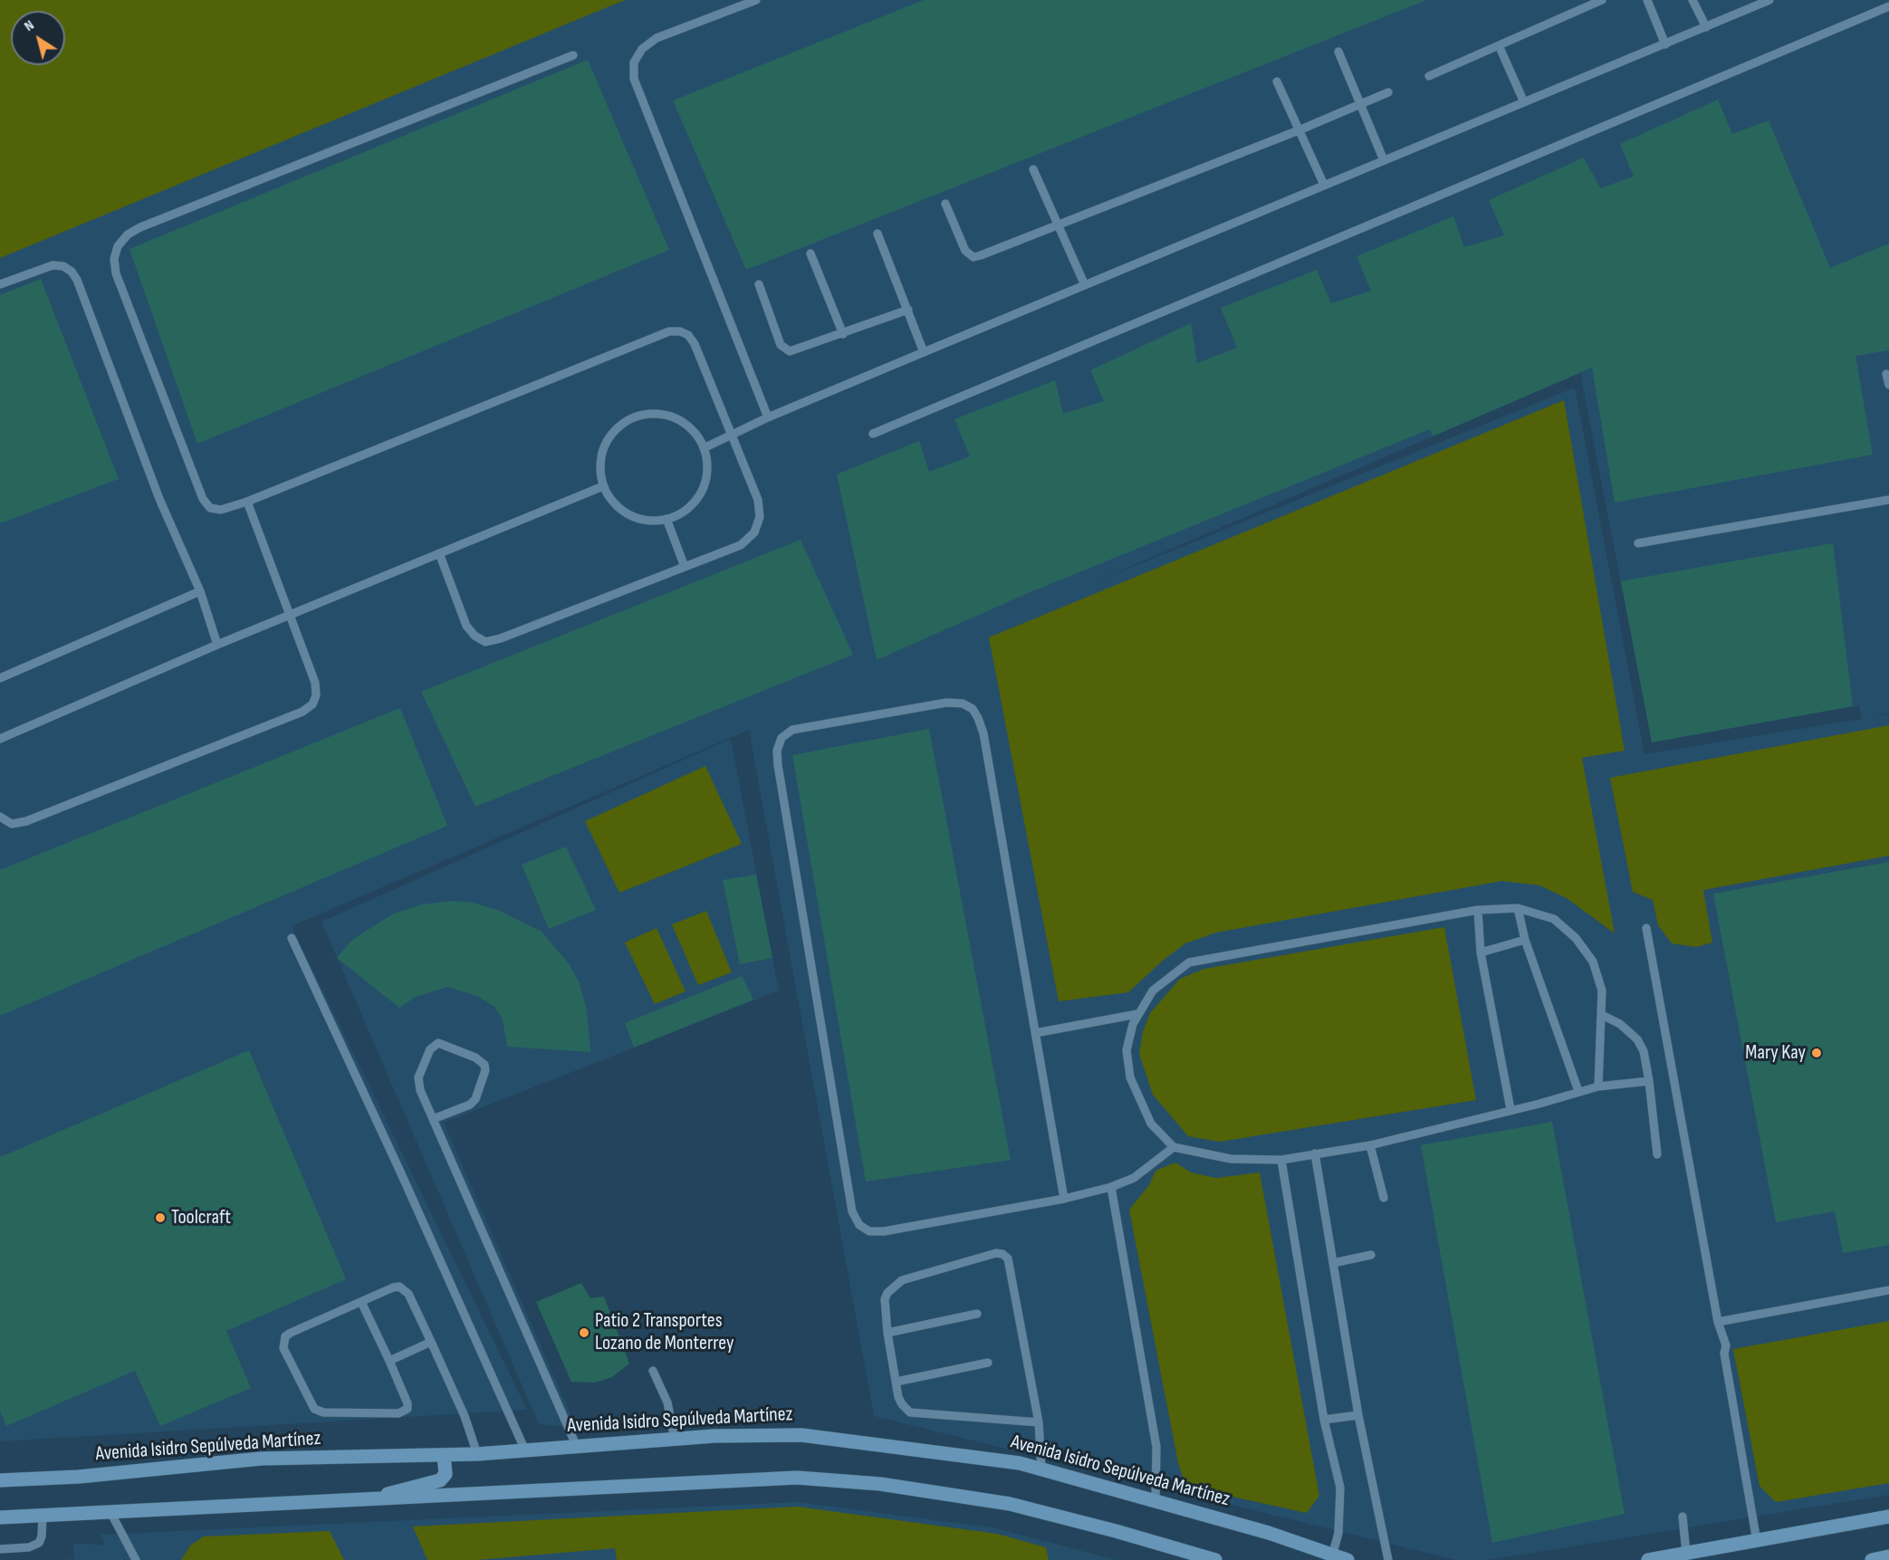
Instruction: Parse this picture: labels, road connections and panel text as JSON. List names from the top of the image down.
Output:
{
  "streets": {
    "main road": ["Avenida Isidro Sepúlveda Martínez"]
  },
  "places": ["Mary Kay", "Toolcraft", "Patio 2 Transportes Lozano de Monterrey"],
  "north": "top left"
}
